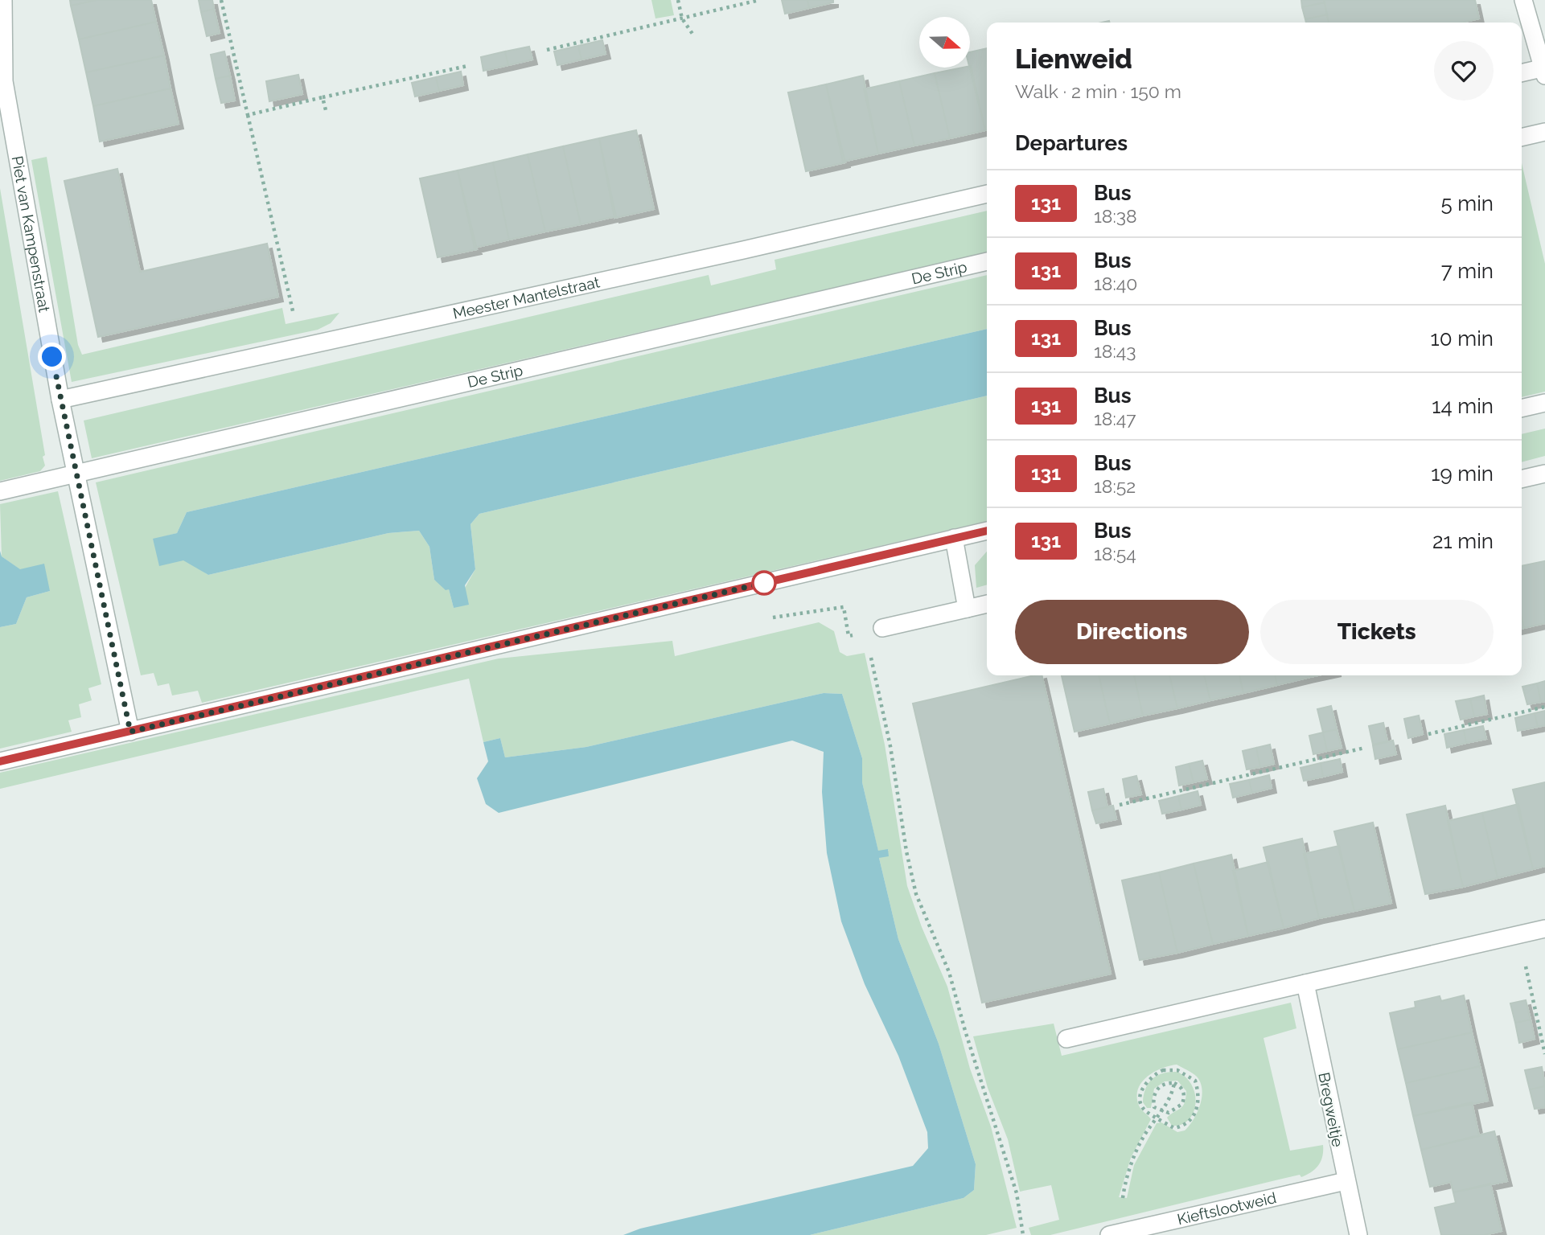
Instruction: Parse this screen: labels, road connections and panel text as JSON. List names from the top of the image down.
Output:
{
  "streets": {
    "street": [
      "Piet van Kampenstraat",
      "De Strip",
      "Meester Mantelstraat",
      "Bregweitje",
      "Kieftslootweid"
    ]
  },
  "crossings": [
    ["Piet van Kampenstraat", "De Strip"],
    ["Piet van Kampenstraat", "Meester Mantelstraat"],
    ["Bregweitje", "Kieftslootweid"]
  ],
  "lines": ["bus line 131"],
  "north": "right",
  "page": {
    "heading": [
      ["Lienweid", "Walk · 2 min · 150 m"],
      "Departures"
    ],
    "list": [
      {
        "mark": "131",
        "name": "Bus",
        "note": "18:38",
        "value": "5 min"
      },
      {
        "mark": "131",
        "name": "Bus",
        "note": "18:40",
        "value": "7 min"
      },
      {
        "mark": "131",
        "name": "Bus",
        "note": "18:43",
        "value": "10 min"
      },
      {
        "mark": "131",
        "name": "Bus",
        "note": "18:47",
        "value": "14 min"
      },
      {
        "mark": "131",
        "name": "Bus",
        "note": "18:52",
        "value": "19 min"
      },
      {
        "mark": "131",
        "name": "Bus",
        "note": "18:54",
        "value": "21 min"
      }
    ],
    "buttons": ["Directions", "Tickets"]
  }
}
